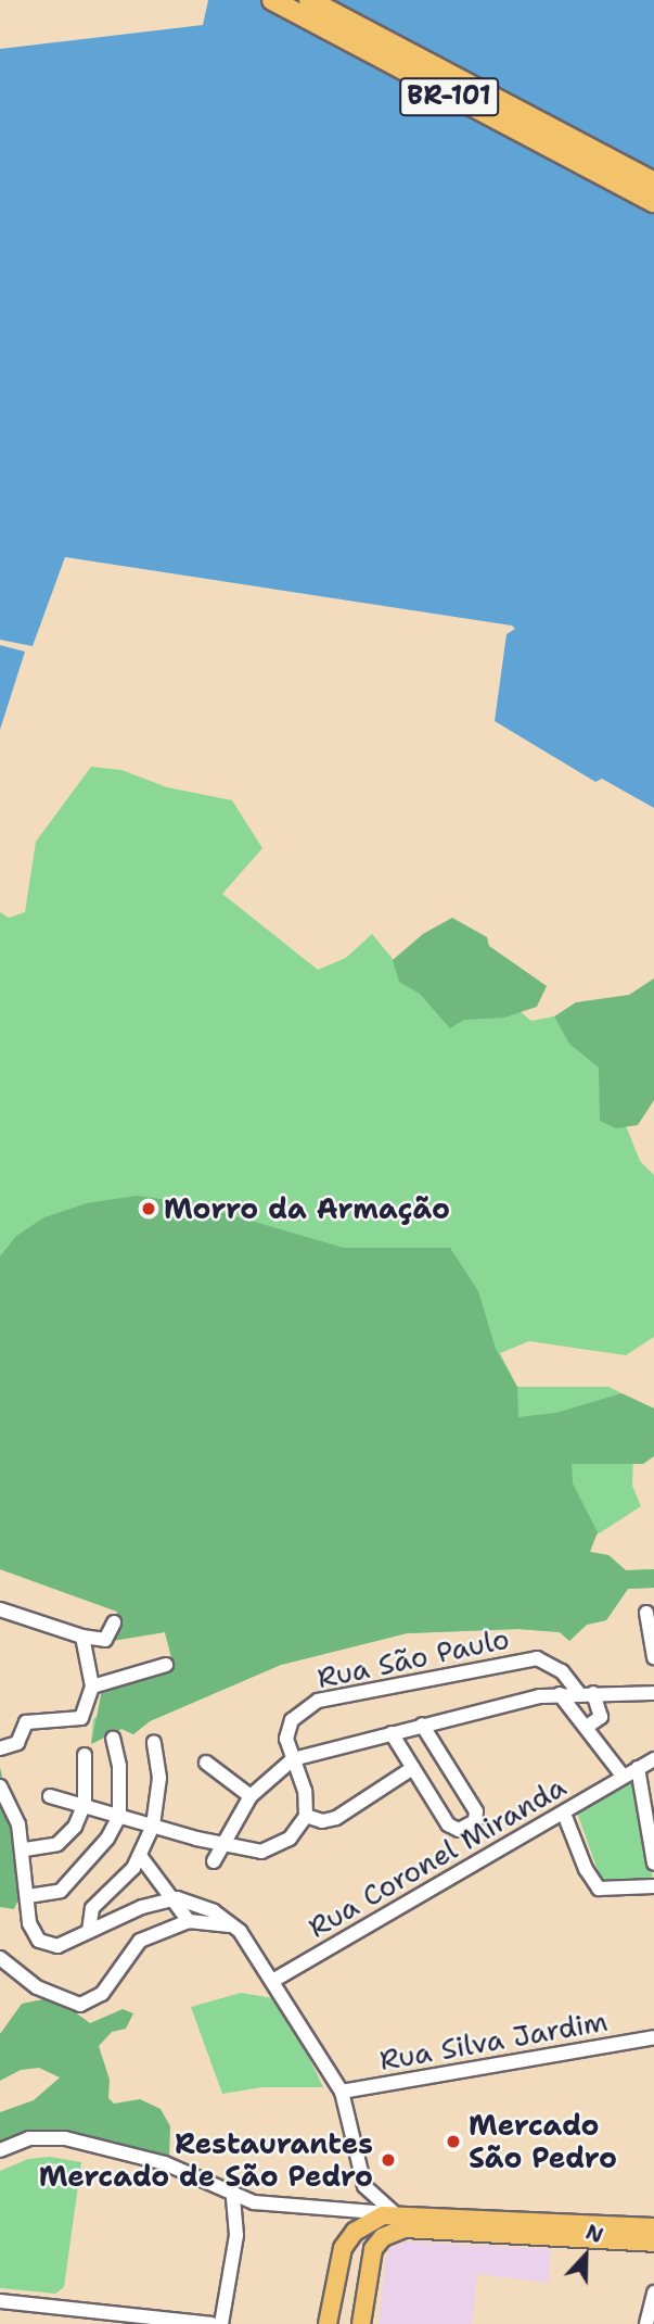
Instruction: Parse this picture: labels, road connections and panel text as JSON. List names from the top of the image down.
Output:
{
  "streets": {
    "highway": ["BR-101"],
    "street": ["Rua São Paulo", "Rua Coronel Miranda", "Rua Silva Jardim"]
  },
  "places": ["Morro da Armação", "Mercado São Pedro", "Restaurantes Mercado de São Pedro"],
  "north": "top"
}
